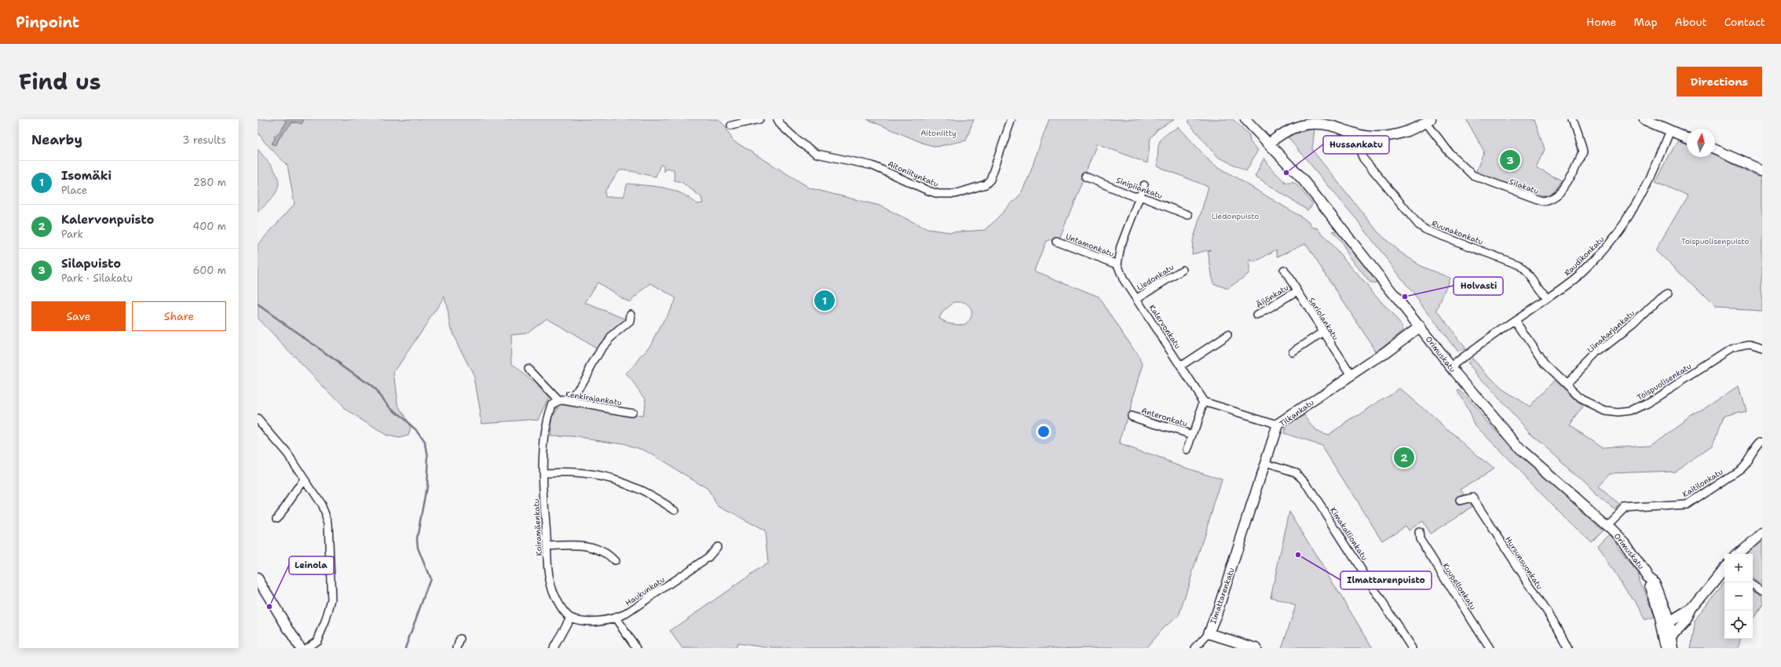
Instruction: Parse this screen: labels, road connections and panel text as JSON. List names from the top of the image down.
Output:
{
  "streets": {
    "street": [
      "Aitoniitynkatu",
      "Silakatu",
      "Sinipiiankatu",
      "Ruunakonkatu",
      "Untamonkatu",
      "Raudikonkatu",
      "Liedonkatu",
      "Äijönkatu",
      "Sariolankatu",
      "Kalervonkatu",
      "Liinaharjankatu",
      "Orimuskatu",
      "Toispuolisenkatu",
      "Kenkirajankatu",
      "Tilkankatu",
      "Anteronkatu",
      "Kaitilonkatu",
      "Koiramäenkatu",
      "Kimakallionkatu",
      "Hursunsuonkatu",
      "Kuupellonkatu",
      "Haukunkatu",
      "Ilmattarenkatu"
    ]
  },
  "crossings": [
    ["Ruunakonkatu", "Raudikonkatu"],
    ["Untamonkatu", "Kalervonkatu"],
    ["Raudikonkatu", "Orimuskatu"],
    ["Raudikonkatu", "Toispuolisenkatu"],
    ["Liedonkatu", "Kalervonkatu"],
    ["Äijönkatu", "Sariolankatu"],
    ["Sariolankatu", "Tilkankatu"],
    ["Kalervonkatu", "Anteronkatu"],
    ["Liinaharjankatu", "Toispuolisenkatu"],
    ["Orimuskatu", "Tilkankatu"],
    ["Orimuskatu", "Kaitilonkatu"],
    ["Kenkirajankatu", "Koiramäenkatu"],
    ["Tilkankatu", "Kimakallionkatu"],
    ["Tilkankatu", "Ilmattarenkatu"],
    ["Koiramäenkatu", "Haukunkatu"]
  ],
  "parks": ["Aitoniitty", "Liedonpuisto", "Toispuolisenpuisto"],
  "places": [
    "Hussankatu",
    "Holvasti",
    "Ilmattarenpuisto",
    "Leinola"
  ],
  "north": "top",
  "page": {
    "header": "Pinpoint",
    "nav": [
      "Home",
      "Map",
      "About",
      "Contact"
    ],
    "title": "Find us",
    "buttons": [
      "Directions",
      ["Save", "Share"]
    ],
    "heading": ["Nearby", "3 results"],
    "pins": ["3", "1", "2"],
    "list": [
      {
        "mark": "1",
        "name": "Isomäki",
        "note": "Place",
        "value": "280 m"
      },
      {
        "mark": "2",
        "name": "Kalervonpuisto",
        "note": "Park",
        "value": "400 m"
      },
      {
        "mark": "3",
        "name": "Silapuisto",
        "note": "Park · Silakatu",
        "value": "600 m"
      }
    ],
    "map_buttons": ["+", "−"]
  }
}
